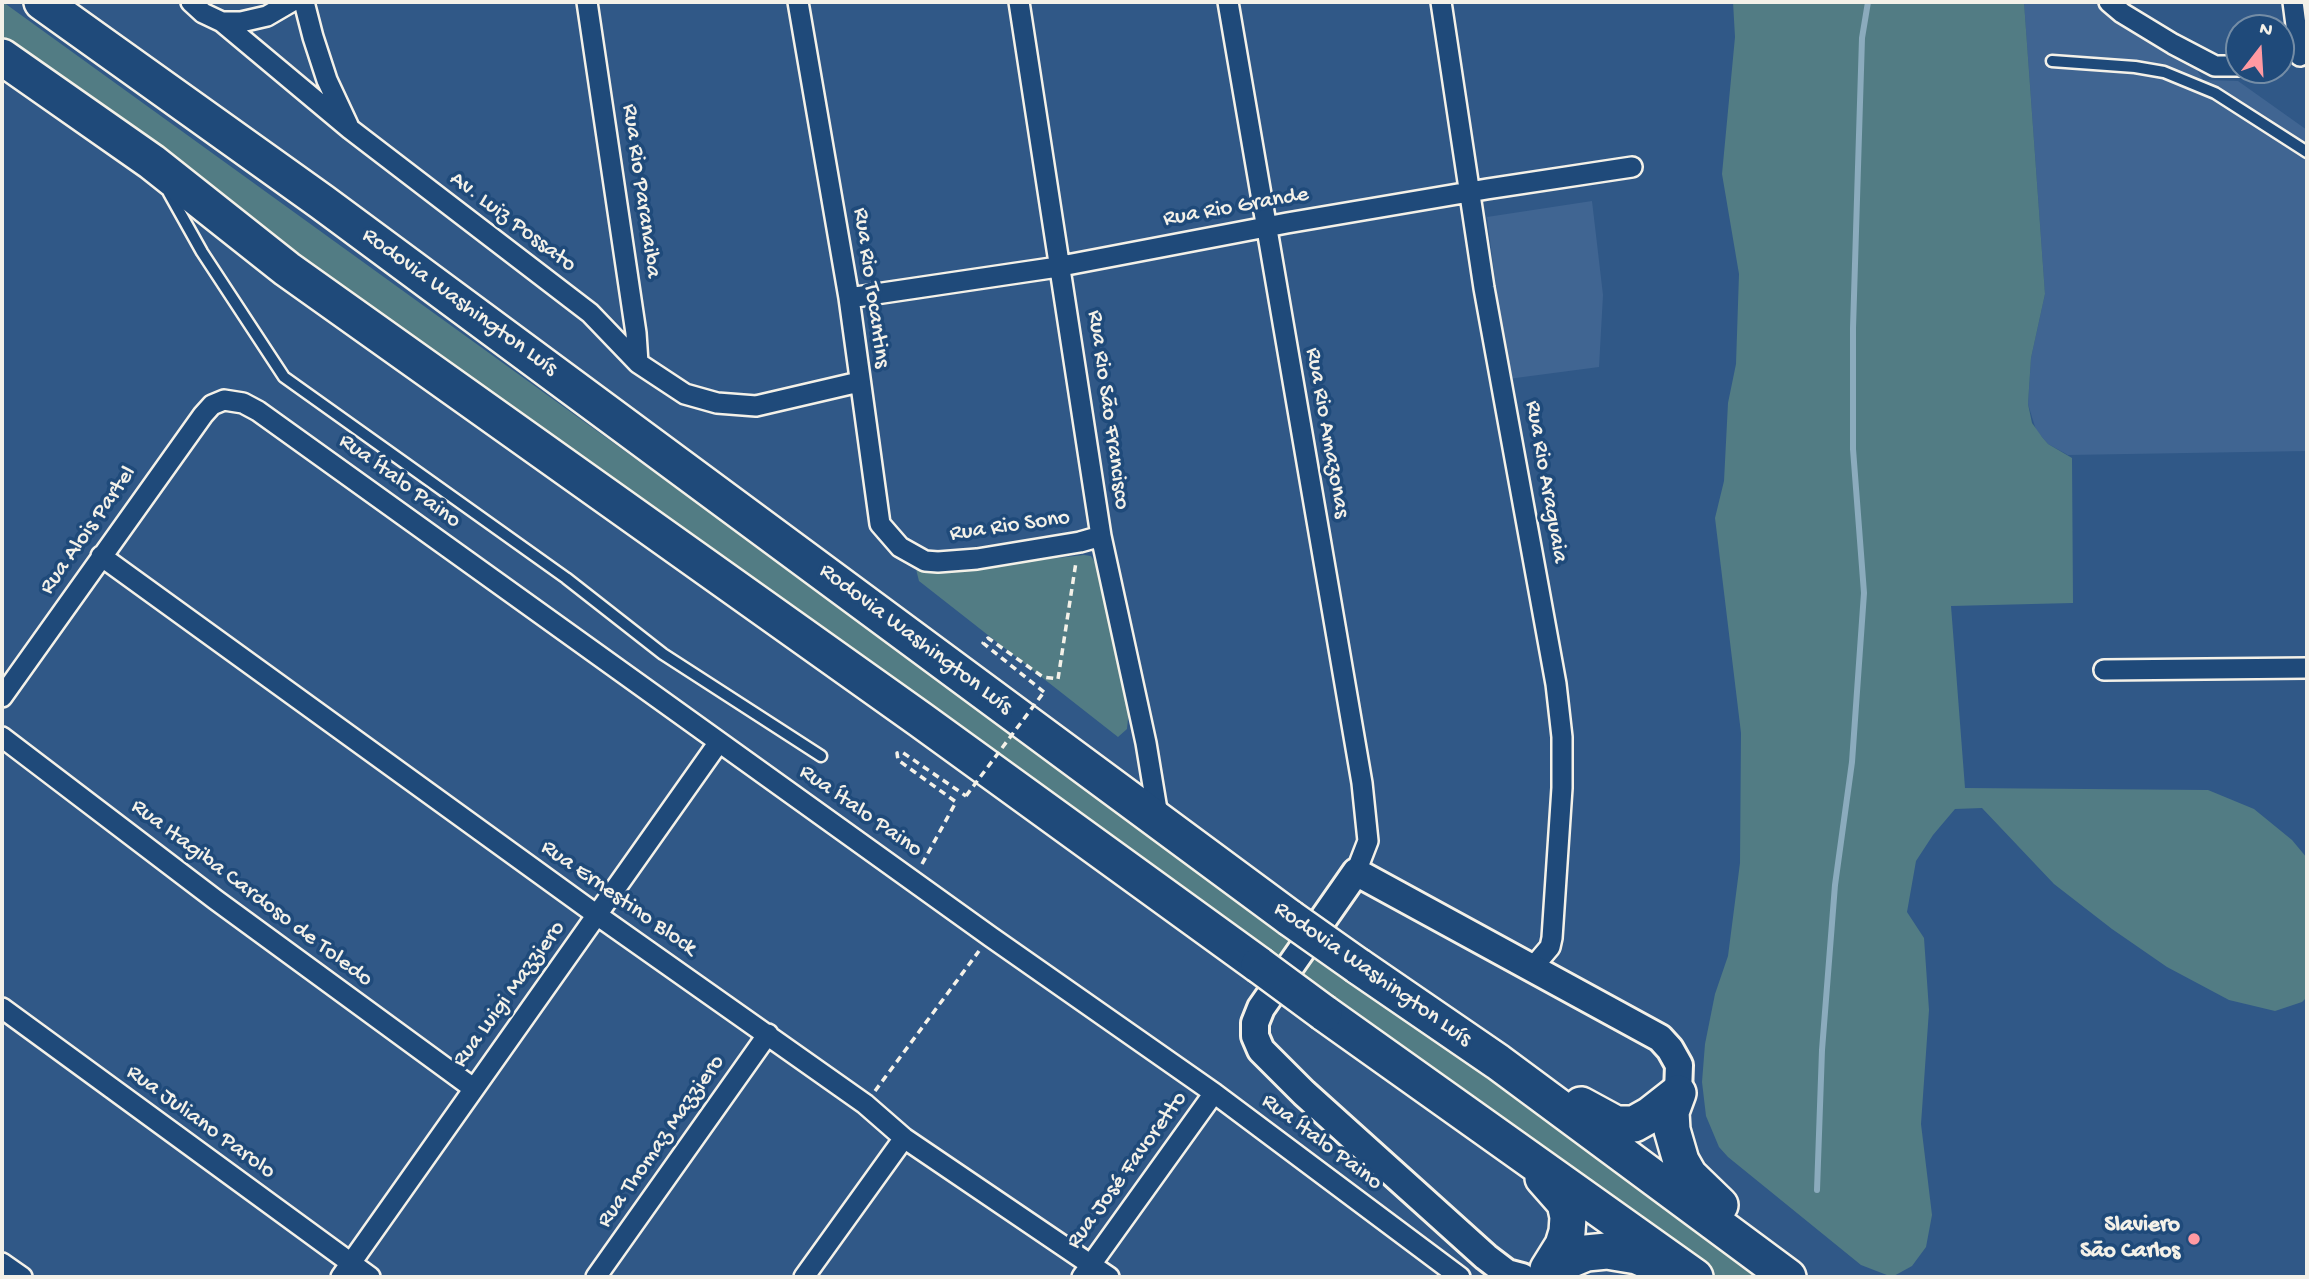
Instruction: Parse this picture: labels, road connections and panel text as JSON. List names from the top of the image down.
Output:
{
  "streets": {
    "highway": ["Rodovia Washington Luís"],
    "street": [
      "Rua Rio Paranaiba",
      "Rua Rio Grande",
      "Av. Luiz Possato",
      "Rua Rio Tocantins",
      "Rua Rio São Francisco",
      "Rua Rio Amazonas",
      "Rua Ítalo Paino",
      "Rua Rio Araguaia",
      "Rua Rio Sono",
      "Rua Alois Partel",
      "Rua Itagiba Cardoso de Toledo",
      "Rua Ernestino Block",
      "Rua Luigi Mazziero",
      "Rua Juliano Parolo",
      "Rua Thomaz Mazziero",
      "Rua José Favoretto"
    ]
  },
  "crossings": [
    ["Rua Rio Paranaiba", "Av. Luiz Possato"],
    ["Rua Rio Grande", "Rua Rio Tocantins"],
    ["Rua Rio Grande", "Rua Rio São Francisco"],
    ["Rua Rio Grande", "Rua Rio Amazonas"],
    ["Rua Rio Grande", "Rua Rio Araguaia"],
    ["Rua Rio Tocantins", "Rua Rio Sono"],
    ["Rodovia Washington Luís", "Rua Rio São Francisco"],
    ["Rua Rio São Francisco", "Rua Rio Sono"],
    ["Rua Ítalo Paino", "Rua Alois Partel"],
    ["Rua Ítalo Paino", "Rua Luigi Mazziero"],
    ["Rua Ítalo Paino", "Rua José Favoretto"],
    ["Rua Alois Partel", "Rua Ernestino Block"],
    ["Rua Itagiba Cardoso de Toledo", "Rua Luigi Mazziero"],
    ["Rua Ernestino Block", "Rua Luigi Mazziero"],
    ["Rua Ernestino Block", "Rua Thomaz Mazziero"],
    ["Rua Ernestino Block", "Rua José Favoretto"],
    ["Rua Luigi Mazziero", "Rua Juliano Parolo"]
  ],
  "places": ["Slaviero São Carlos"],
  "north": "top"
}
